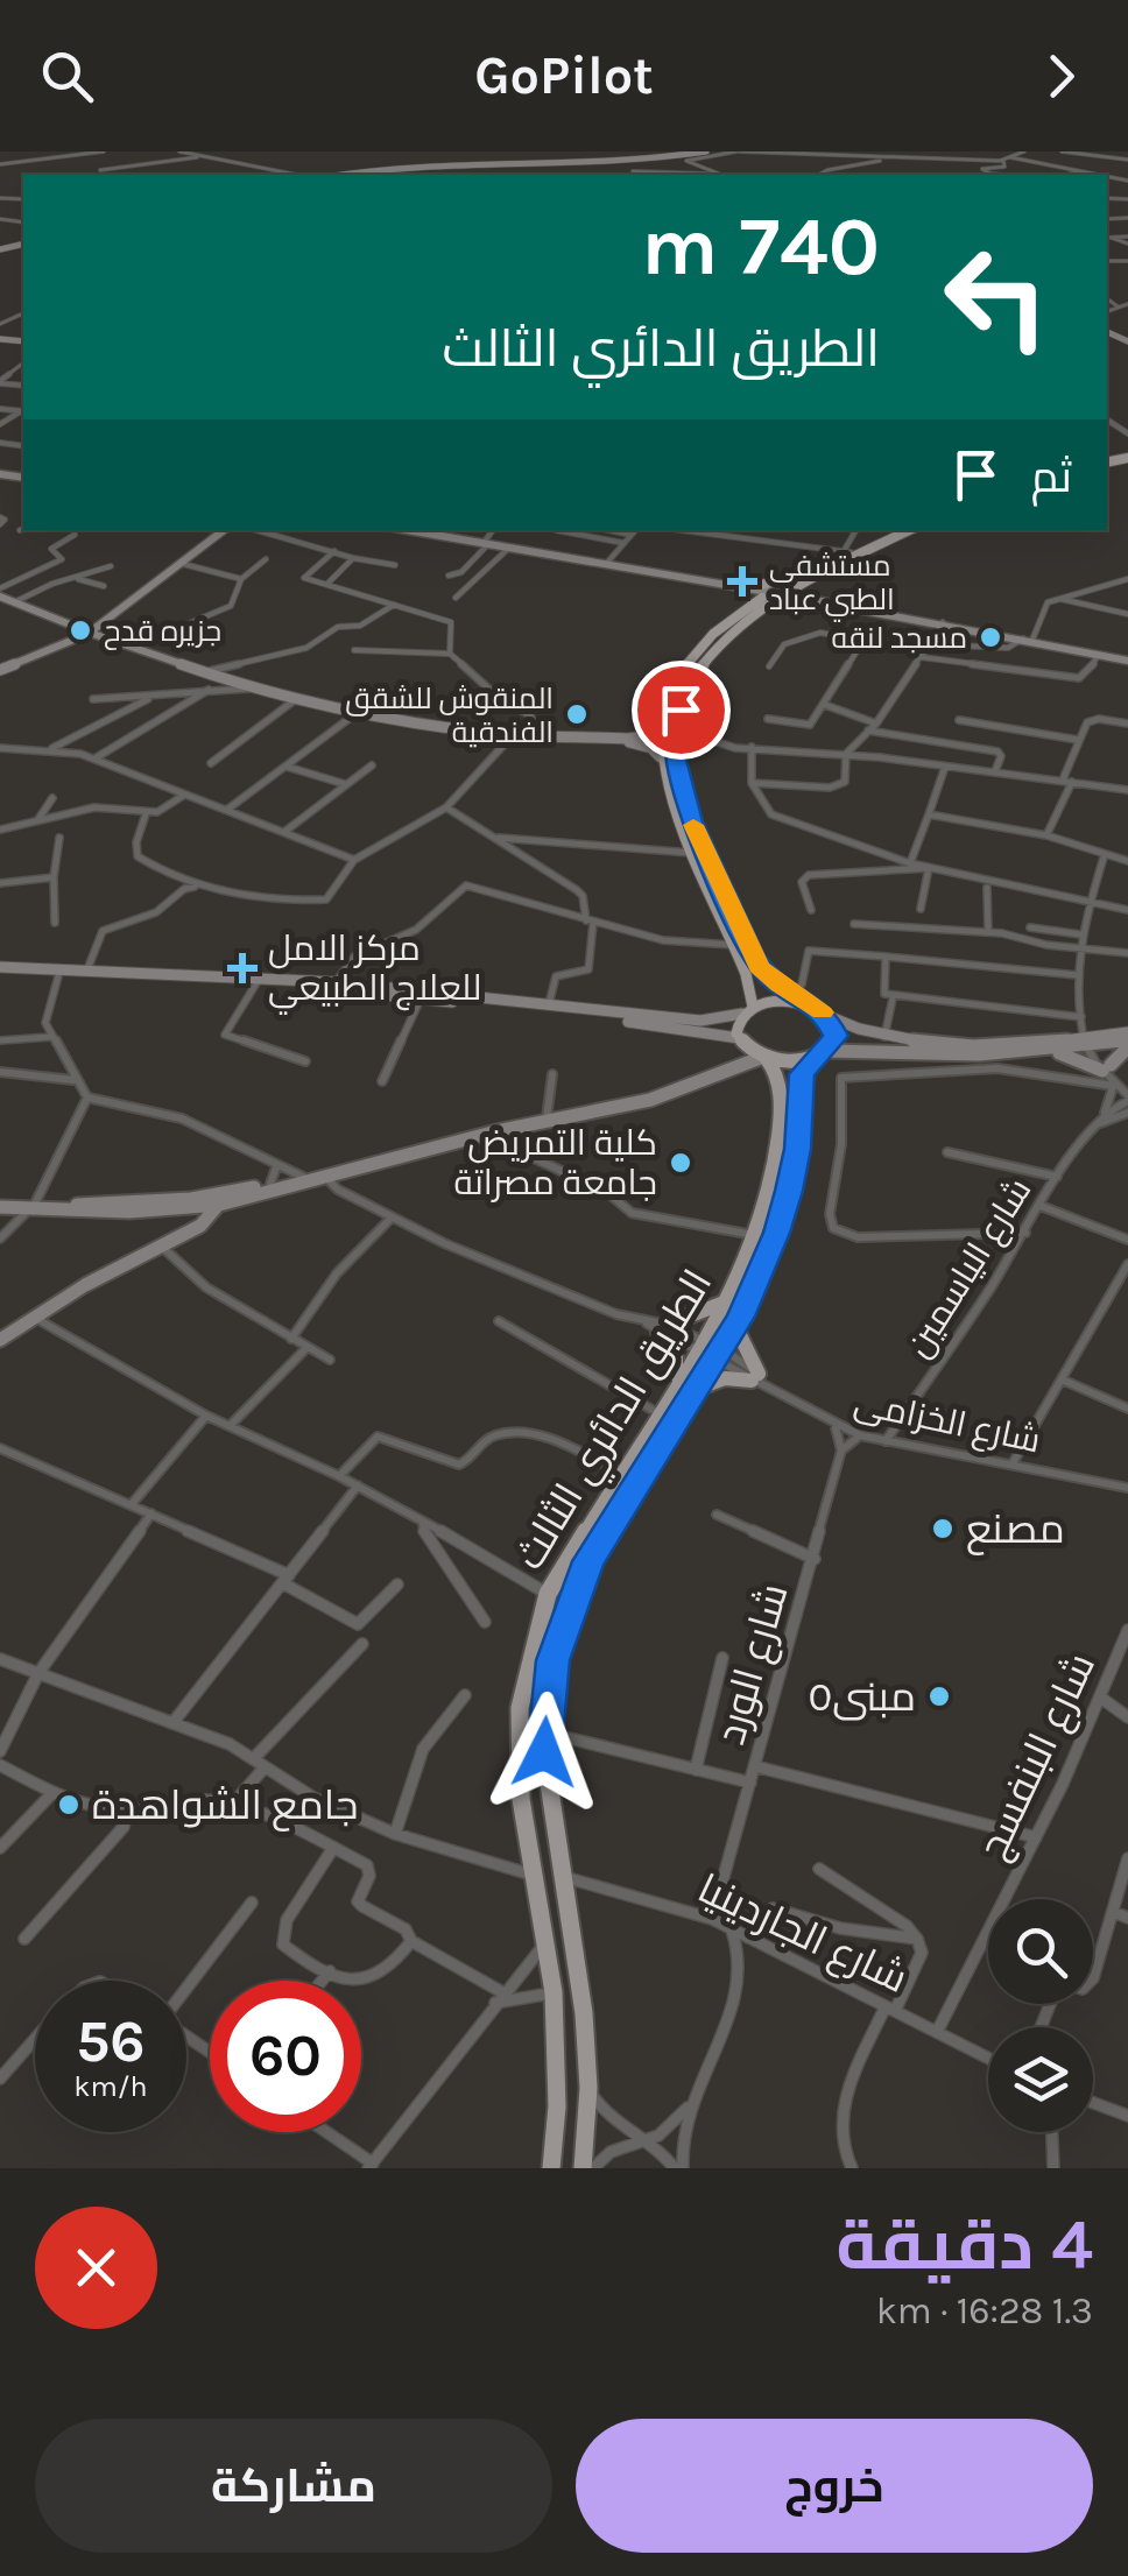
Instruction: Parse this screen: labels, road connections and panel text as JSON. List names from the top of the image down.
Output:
{
  "streets": {
    "main road": ["الطريق الدائري الثالث"],
    "street": [
      "شارع الياسمين",
      "شارع الخزامى",
      "شارع الورد",
      "شارع البنفسج",
      "شارع الجاردينيا"
    ]
  },
  "crossings": [
    ["شارع الياسمين", "شارع الخزامى"],
    ["الطريق الدائري الثالث", "شارع الخزامى"],
    ["الطريق الدائري الثالث", "شارع الجاردينيا"],
    ["شارع الخزامى", "شارع الورد"],
    ["شارع الورد", "شارع الجاردينيا"],
    ["شارع البنفسج", "شارع الجاردينيا"]
  ],
  "places": {
    "health": ["مستشفى الطبي عباد", "مركز الامل للعلاج الطبيعي"],
    "other": [
      "جزيره قدح",
      "مسجد لنقه",
      "المنقوش للشقق الفندقية",
      "كلية التمريض جامعة مصراتة",
      "مصنع",
      "مبنى0",
      "جامع الشواهدة"
    ]
  },
  "page": {
    "header": "GoPilot",
    "turn": ["740 m", "الطريق الدائري الثالث"],
    "then": "ثم",
    "speed": "56 km/h",
    "limit": "60",
    "heading": ["4 دقيقة", "1.3 km · 16:28"],
    "buttons": ["خروج", "مشاركة"]
  }
}
